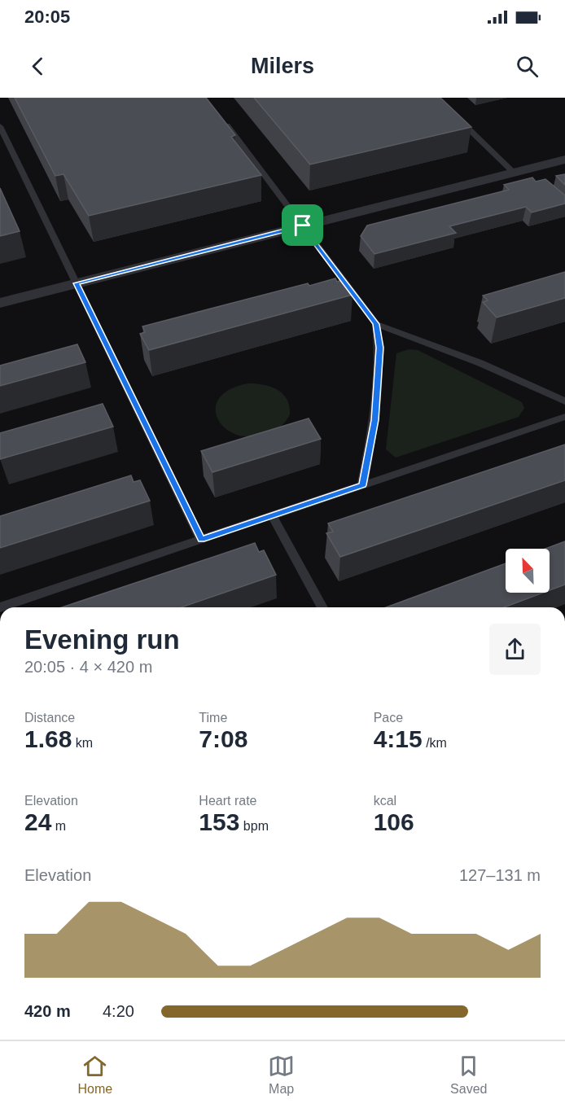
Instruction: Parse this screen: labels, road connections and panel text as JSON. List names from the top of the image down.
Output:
{
  "north": "top left",
  "page": {
    "status": "20:05",
    "header": "Milers",
    "heading": ["Evening run", "20:05 · 4 × 420 m"],
    "stats": [
      ["Distance", "1.68 km"],
      ["Time", "7:08"],
      ["Pace", "4:15 /km"],
      ["Elevation", "24 m"],
      ["Heart rate", "153 bpm"],
      ["kcal", "106"]
    ],
    "chart": ["Elevation", "127–131 m"],
    "list": [
      {
        "name": "420 m",
        "note": "4:20"
      }
    ],
    "tabs": ["Home", "Map", "Saved"]
  }
}
